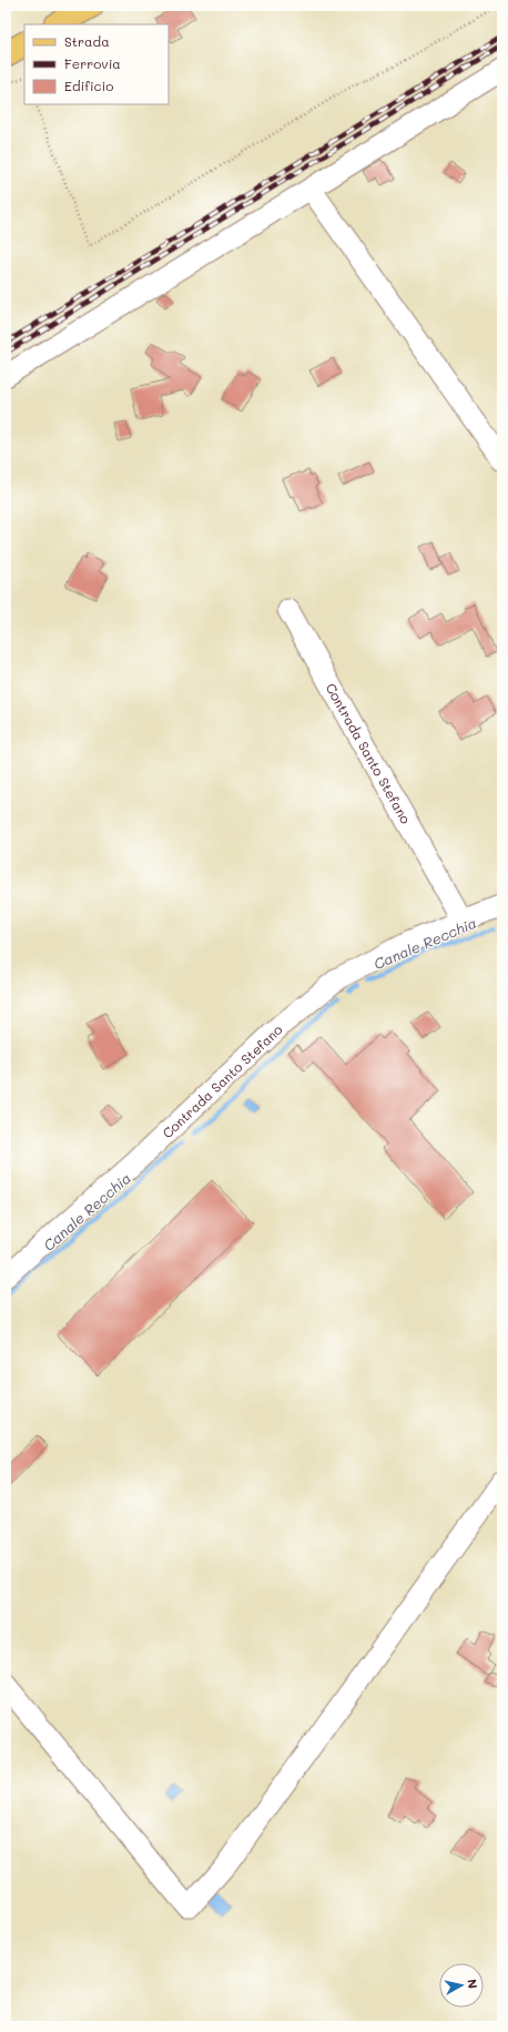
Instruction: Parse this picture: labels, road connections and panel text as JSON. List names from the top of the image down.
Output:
{
  "streets": {
    "street": ["Contrada Santo Stefano"]
  },
  "water": ["Canale Recchia"],
  "legend": ["Strada", "Ferrovia", "Edificio"],
  "north": "right"
}
